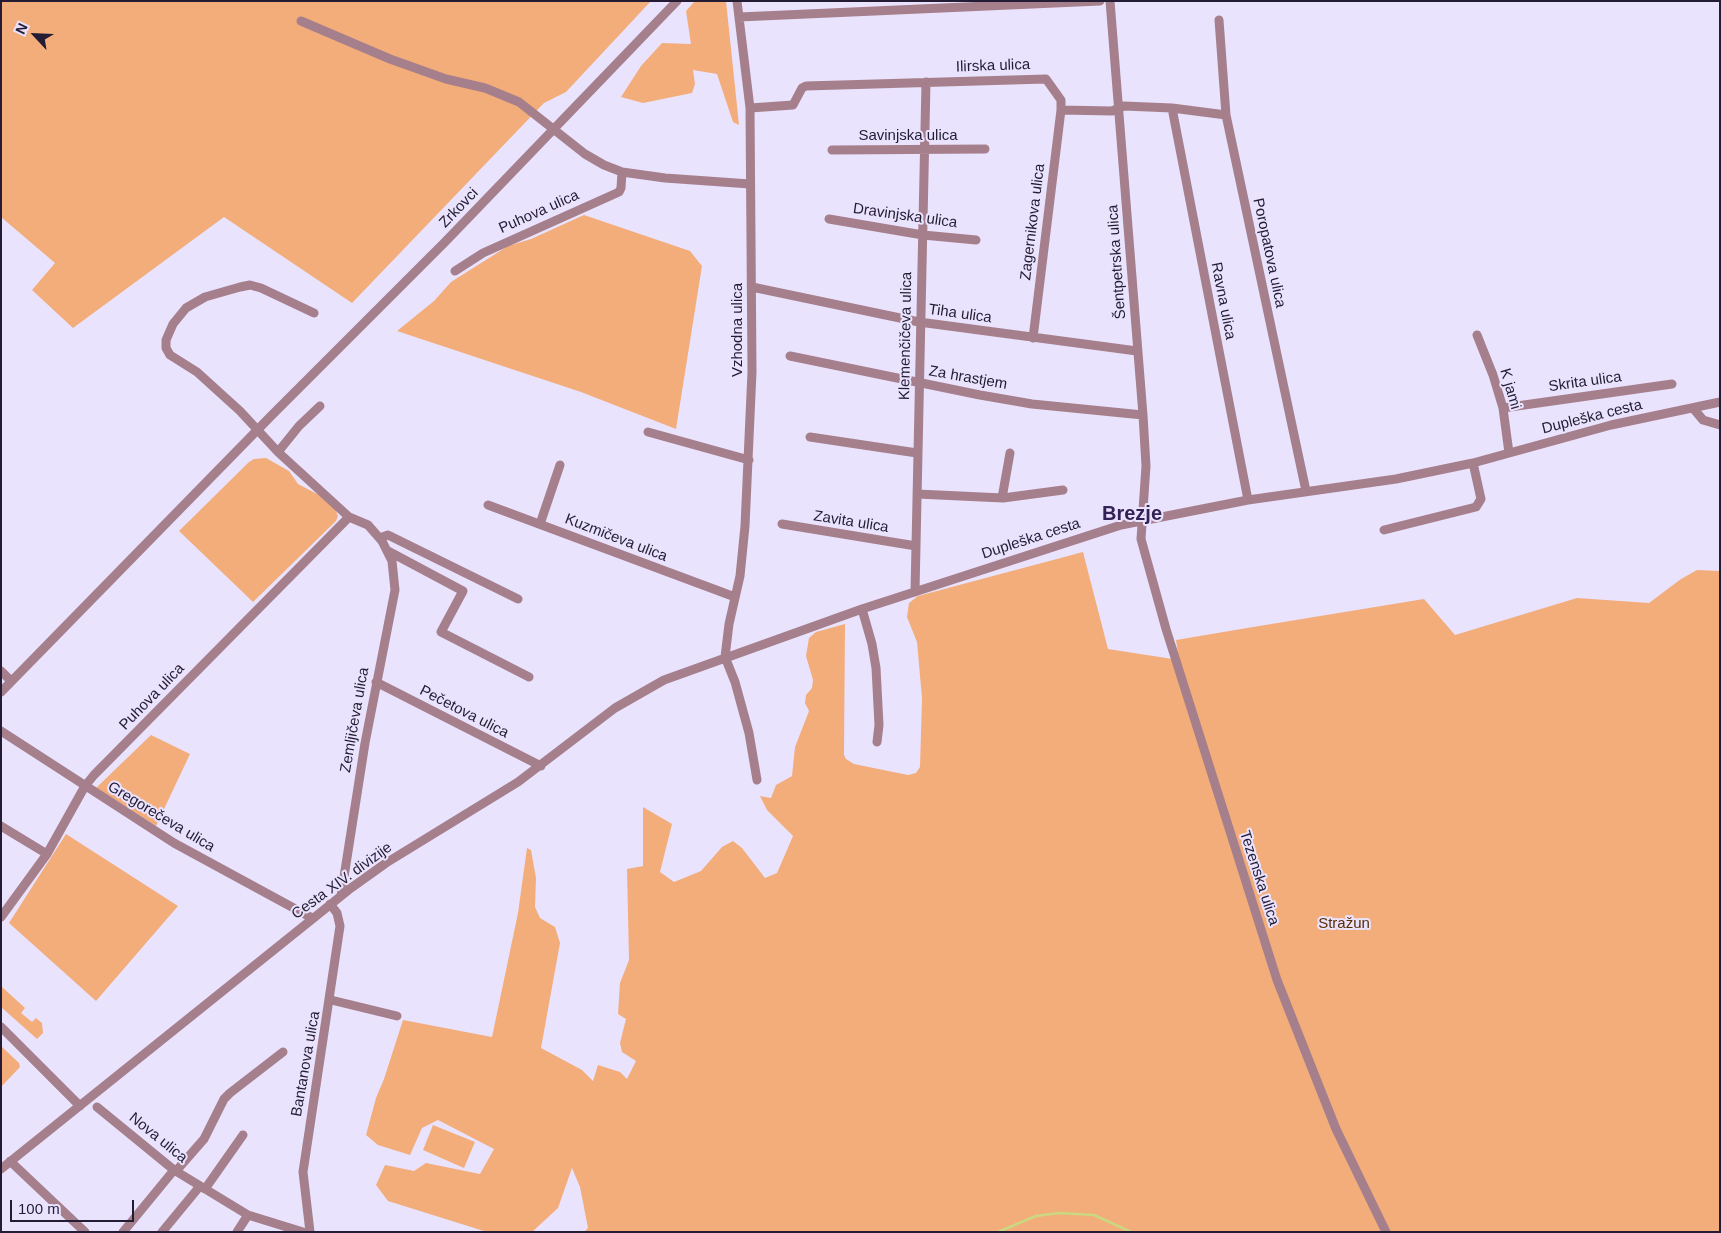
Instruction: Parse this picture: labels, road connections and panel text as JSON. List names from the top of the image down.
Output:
{
  "streets": {
    "street": [
      "Ilirska ulica",
      "Savinjska ulica",
      "Zrkovci",
      "Puhova ulica",
      "Dravinjska ulica",
      "Zagernikova ulica",
      "Poropatova ulica",
      "Šentpetrska ulica",
      "Ravna ulica",
      "Tiha ulica",
      "Vzhodna ulica",
      "Klemenčičeva ulica",
      "Za hrastjem",
      "Skrita ulica",
      "K jami",
      "Dupleška cesta",
      "Zavita ulica",
      "Kuzmičeva ulica",
      "Pečetova ulica",
      "Zemljičeva ulica",
      "Gregorečeva ulica",
      "Tezenska ulica",
      "Cesta XIV. divizije",
      "Bantanova ulica",
      "Nova ulica"
    ]
  },
  "crossings": [
    ["Ilirska ulica", "Zagernikova ulica"],
    ["Ilirska ulica", "Vzhodna ulica"],
    ["Ilirska ulica", "Klemenčičeva ulica"],
    ["Savinjska ulica", "Klemenčičeva ulica"],
    ["Zrkovci", "Zemljičeva ulica"],
    ["Puhova ulica", "Zemljičeva ulica"],
    ["Puhova ulica", "Gregorečeva ulica"],
    ["Dravinjska ulica", "Klemenčičeva ulica"],
    ["Zagernikova ulica", "Tiha ulica"],
    ["Poropatova ulica", "Dupleška cesta"],
    ["Šentpetrska ulica", "Tiha ulica"],
    ["Šentpetrska ulica", "Za hrastjem"],
    ["Šentpetrska ulica", "Dupleška cesta"],
    ["Šentpetrska ulica", "Tezenska ulica"],
    ["Ravna ulica", "Dupleška cesta"],
    ["Tiha ulica", "Vzhodna ulica"],
    ["Tiha ulica", "Klemenčičeva ulica"],
    ["Vzhodna ulica", "Dupleška cesta"],
    ["Vzhodna ulica", "Kuzmičeva ulica"],
    ["Vzhodna ulica", "Cesta XIV. divizije"],
    ["Klemenčičeva ulica", "Za hrastjem"],
    ["Klemenčičeva ulica", "Dupleška cesta"],
    ["Klemenčičeva ulica", "Zavita ulica"],
    ["Skrita ulica", "K jami"],
    ["K jami", "Dupleška cesta"],
    ["Dupleška cesta", "Tezenska ulica"],
    ["Dupleška cesta", "Cesta XIV. divizije"],
    ["Pečetova ulica", "Zemljičeva ulica"],
    ["Pečetova ulica", "Cesta XIV. divizije"],
    ["Zemljičeva ulica", "Cesta XIV. divizije"],
    ["Gregorečeva ulica", "Cesta XIV. divizije"],
    ["Cesta XIV. divizije", "Bantanova ulica"]
  ],
  "districts": ["Brezje"],
  "parks": ["Stražun"],
  "scale_bar": "100 m",
  "north": "top left"
}
